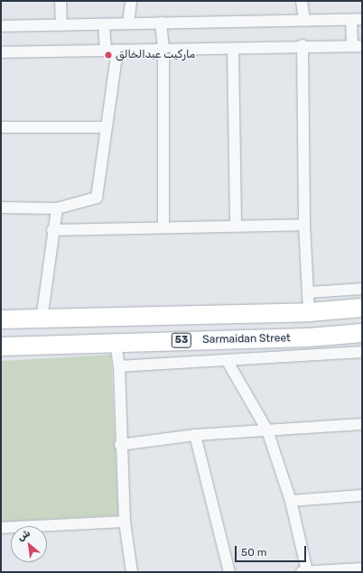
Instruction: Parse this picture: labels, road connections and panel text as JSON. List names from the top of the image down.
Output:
{
  "streets": {
    "main road": ["Sarmaidan Street", "53"]
  },
  "places": ["ماركیت عبدالخالق"],
  "scale_bar": "50 m",
  "north": "top left"
}
